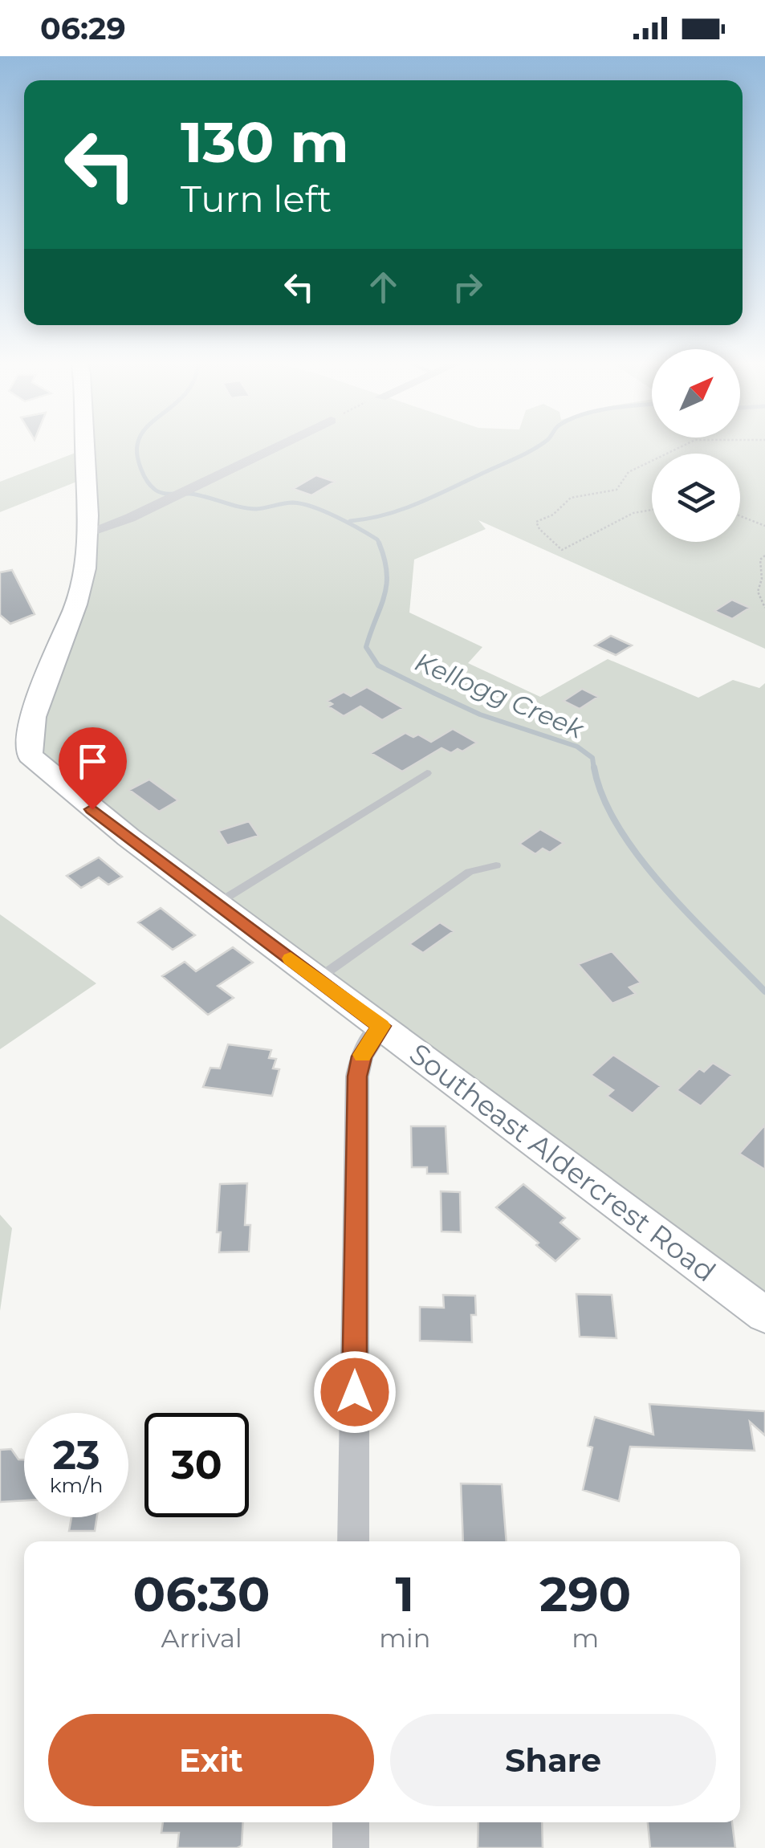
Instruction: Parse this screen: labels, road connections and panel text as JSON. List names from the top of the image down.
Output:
{
  "streets": {
    "street": ["Southeast Aldercrest Road"]
  },
  "water": ["Kellogg Creek"],
  "north": "top right",
  "page": {
    "status": "06:29",
    "turn": ["130 m", "Turn left"],
    "speed": "23 km/h",
    "limit": "30",
    "eta": [
      "06:30",
      "Arrival",
      "1",
      "min",
      "290",
      "m"
    ],
    "buttons": ["Exit", "Share"]
  }
}
